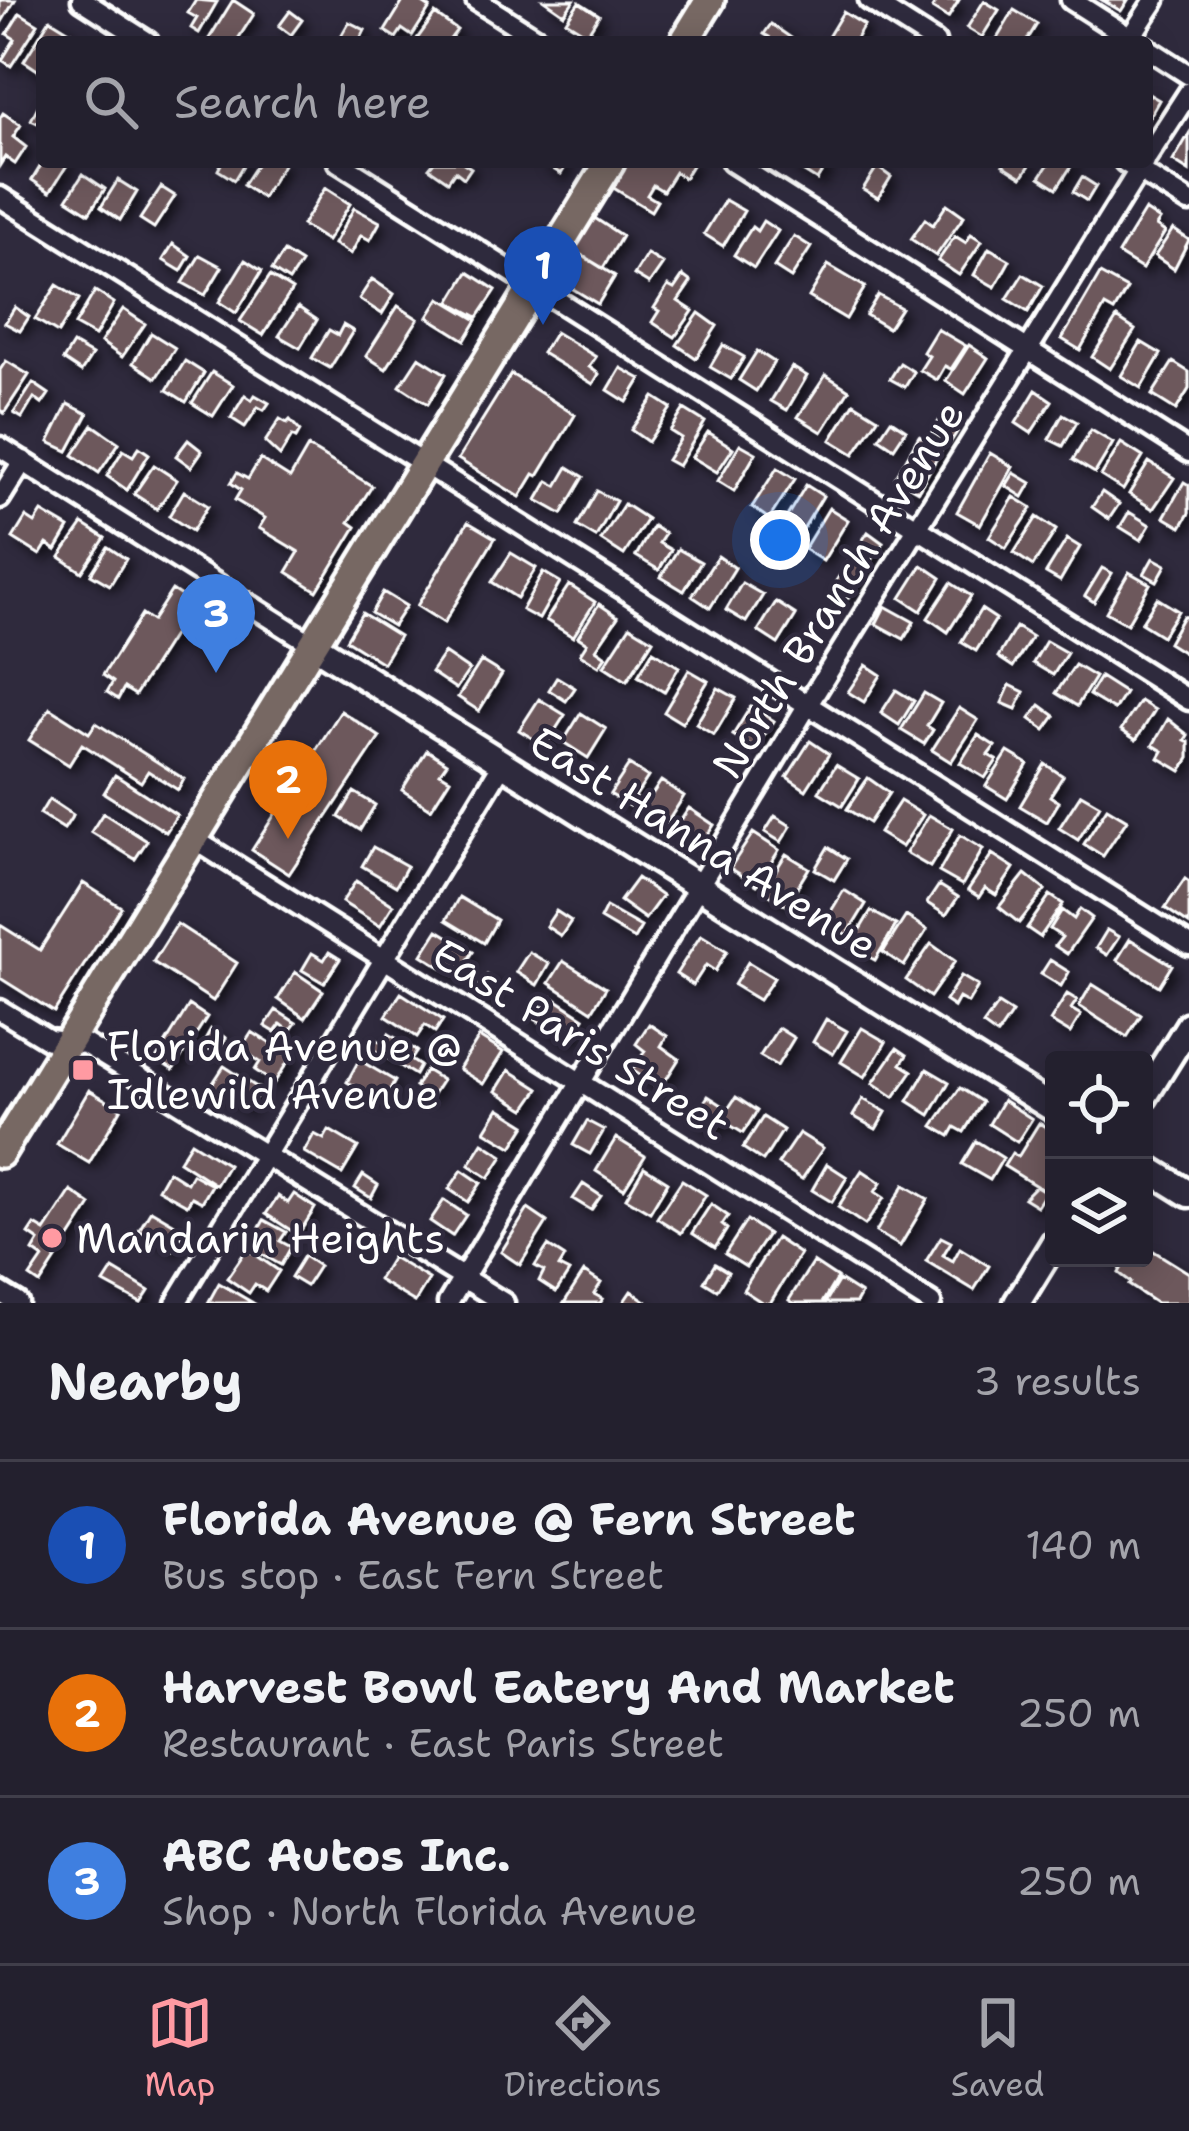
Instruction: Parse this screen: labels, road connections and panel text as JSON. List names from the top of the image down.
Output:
{
  "streets": {
    "street": ["North Branch Avenue", "East Hanna Avenue", "East Paris Street"]
  },
  "crossings": [
    ["North Branch Avenue", "East Hanna Avenue"],
    ["North Branch Avenue", "East Paris Street"]
  ],
  "places": {
    "transit": ["Florida Avenue @ Idlewild Avenue"],
    "other": ["Mandarin Heights"]
  },
  "page": {
    "search": "Search here",
    "pins": ["1", "3", "2"],
    "heading": ["Nearby", "3 results"],
    "list": [
      {
        "mark": "1",
        "name": "Florida Avenue @ Fern Street",
        "note": "Bus stop · East Fern Street",
        "value": "140 m"
      },
      {
        "mark": "2",
        "name": "Harvest Bowl Eatery And Market",
        "note": "Restaurant · East Paris Street",
        "value": "250 m"
      },
      {
        "mark": "3",
        "name": "ABC Autos Inc.",
        "note": "Shop · North Florida Avenue",
        "value": "250 m"
      }
    ],
    "nav": ["Map", "Directions", "Saved"]
  }
}
